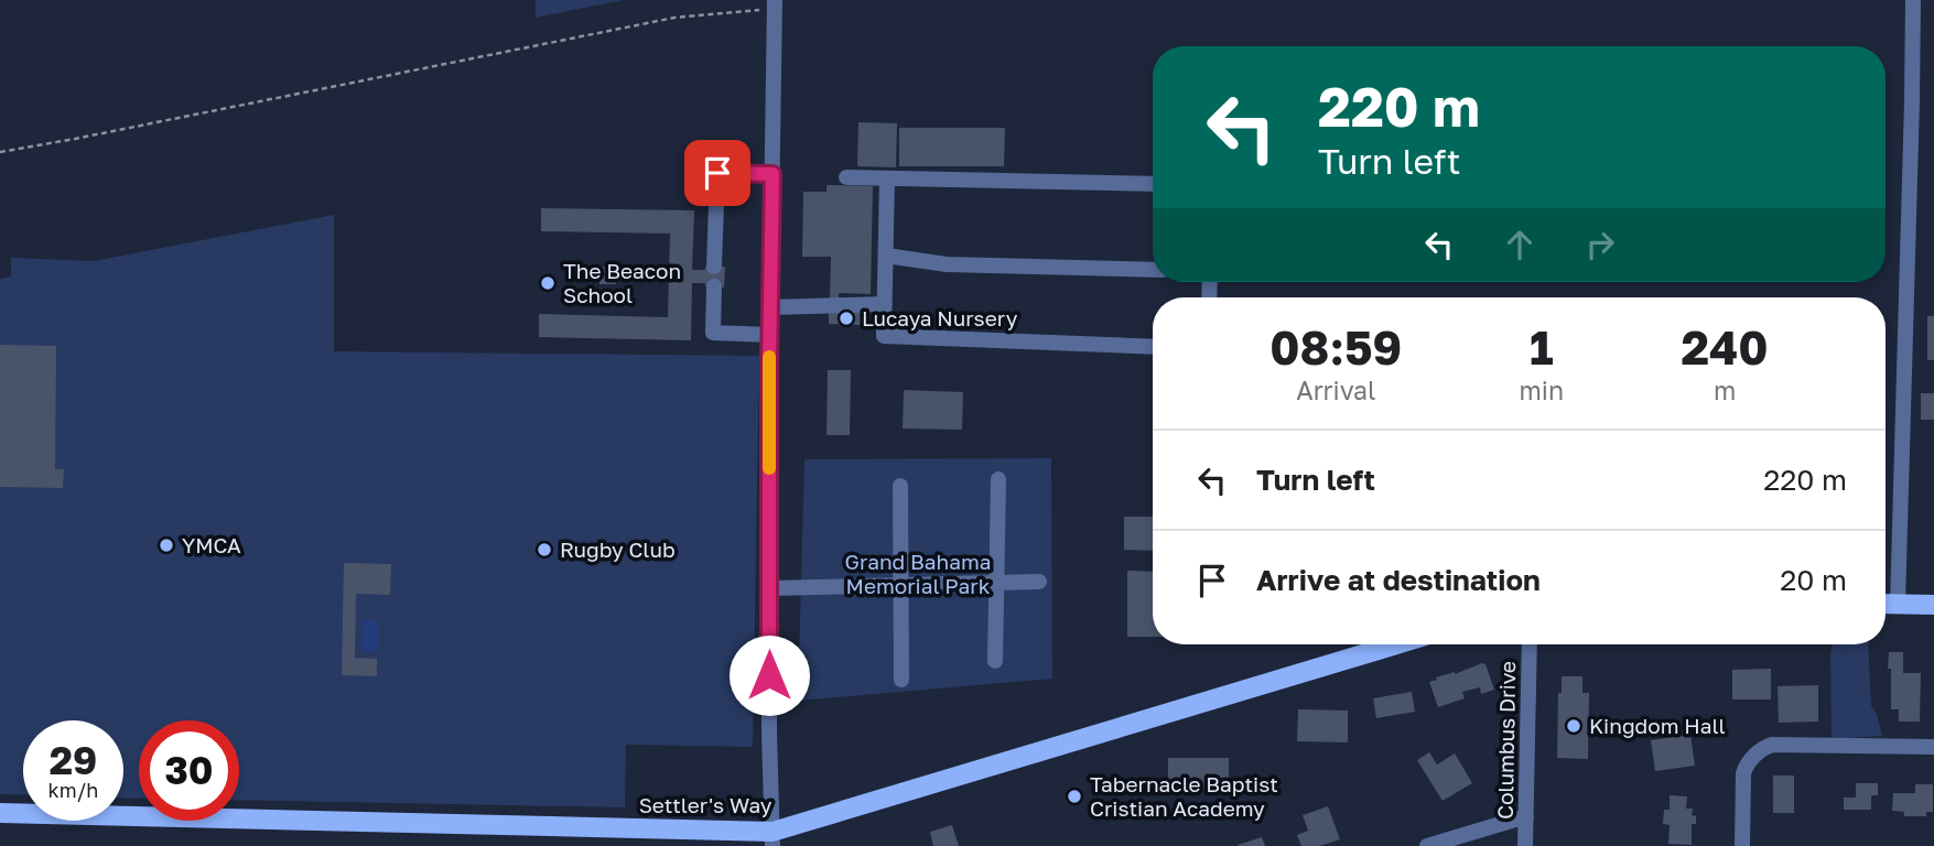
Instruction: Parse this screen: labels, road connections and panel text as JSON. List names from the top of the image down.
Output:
{
  "streets": {
    "main road": ["Settler's Way"],
    "street": ["Columbus Drive"]
  },
  "parks": ["Grand Bahama Memorial Park"],
  "places": [
    "The Beacon School",
    "Lucaya Nursery",
    "YMCA",
    "Rugby Club",
    "Kingdom Hall",
    "Tabernacle Baptist Cristian Academy"
  ],
  "page": {
    "turn": ["220 m", "Turn left"],
    "eta": [
      "08:59",
      "Arrival",
      "1",
      "min",
      "240",
      "m"
    ],
    "list": [
      {
        "name": "Turn left",
        "value": "220 m"
      },
      {
        "name": "Arrive at destination",
        "value": "20 m"
      }
    ],
    "speed": "29 km/h",
    "limit": "30"
  }
}
